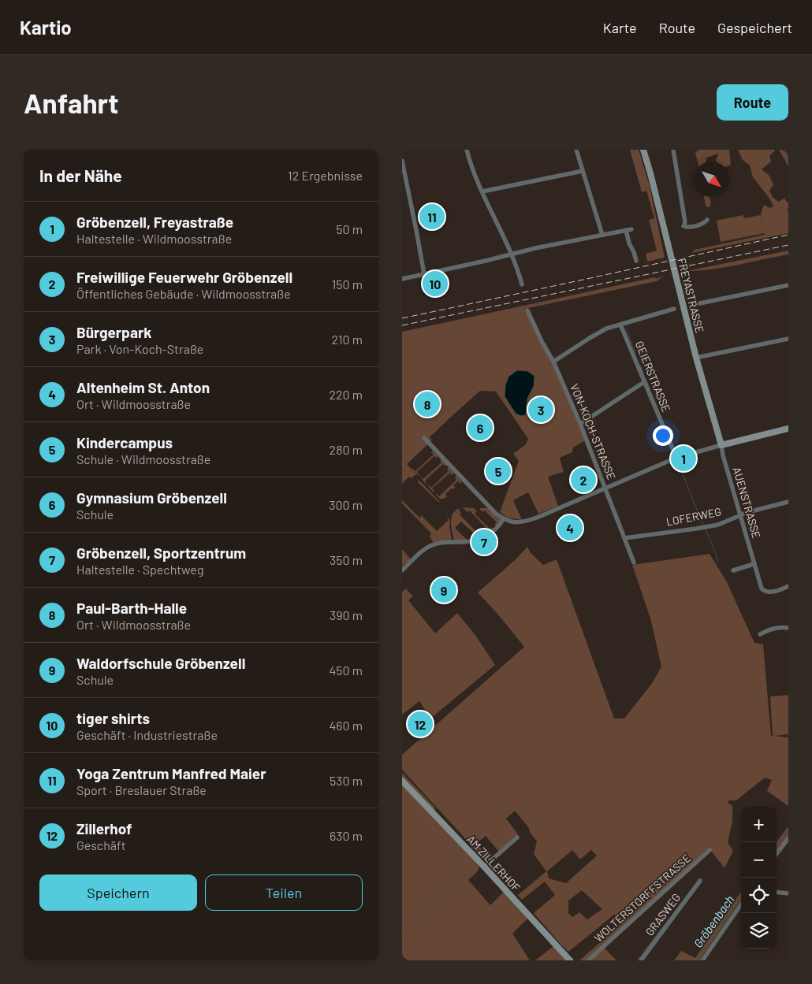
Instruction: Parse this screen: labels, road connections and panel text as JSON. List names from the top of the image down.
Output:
{
  "streets": {
    "street": [
      "FREYASTRASSE",
      "GEIERSTRASSE",
      "VON-KOCH-STRASSE",
      "AUENSTRASSE",
      "LOFERWEG",
      "AM ZILLERHOF",
      "WOLTERSTORFFSTRASSE",
      "GRASWEG"
    ]
  },
  "crossings": [
    ["FREYASTRASSE", "AUENSTRASSE"],
    ["VON-KOCH-STRASSE", "LOFERWEG"],
    ["AUENSTRASSE", "LOFERWEG"]
  ],
  "water": ["Gröbenbach"],
  "north": "bottom right",
  "page": {
    "header": "Kartio",
    "nav": ["Karte", "Route", "Gespeichert"],
    "buttons": [
      "Route",
      ["Speichern", "Teilen"]
    ],
    "title": "Anfahrt",
    "heading": ["In der Nähe", "12 Ergebnisse"],
    "list": [
      {
        "mark": "1",
        "name": "Gröbenzell, Freyastraße",
        "note": "Haltestelle · Wildmoosstraße",
        "value": "50 m"
      },
      {
        "mark": "2",
        "name": "Freiwillige Feuerwehr Gröbenzell",
        "note": "Öffentliches Gebäude · Wildmoosstraße",
        "value": "150 m"
      },
      {
        "mark": "3",
        "name": "Bürgerpark",
        "note": "Park · Von-Koch-Straße",
        "value": "210 m"
      },
      {
        "mark": "4",
        "name": "Altenheim St. Anton",
        "note": "Ort · Wildmoosstraße",
        "value": "220 m"
      },
      {
        "mark": "5",
        "name": "Kindercampus",
        "note": "Schule · Wildmoosstraße",
        "value": "280 m"
      },
      {
        "mark": "6",
        "name": "Gymnasium Gröbenzell",
        "note": "Schule",
        "value": "300 m"
      },
      {
        "mark": "7",
        "name": "Gröbenzell, Sportzentrum",
        "note": "Haltestelle · Spechtweg",
        "value": "350 m"
      },
      {
        "mark": "8",
        "name": "Paul-Barth-Halle",
        "note": "Ort · Wildmoosstraße",
        "value": "390 m"
      },
      {
        "mark": "9",
        "name": "Waldorfschule Gröbenzell",
        "note": "Schule",
        "value": "450 m"
      },
      {
        "mark": "10",
        "name": "tiger shirts",
        "note": "Geschäft · Industriestraße",
        "value": "460 m"
      },
      {
        "mark": "11",
        "name": "Yoga Zentrum Manfred Maier",
        "note": "Sport · Breslauer Straße",
        "value": "530 m"
      },
      {
        "mark": "12",
        "name": "Zillerhof",
        "note": "Geschäft",
        "value": "630 m"
      }
    ],
    "pins": [
      "11",
      "10",
      "8",
      "3",
      "6",
      "1",
      "5",
      "2",
      "4",
      "7",
      "9",
      "12"
    ],
    "map_buttons": ["+", "−"]
  }
}
